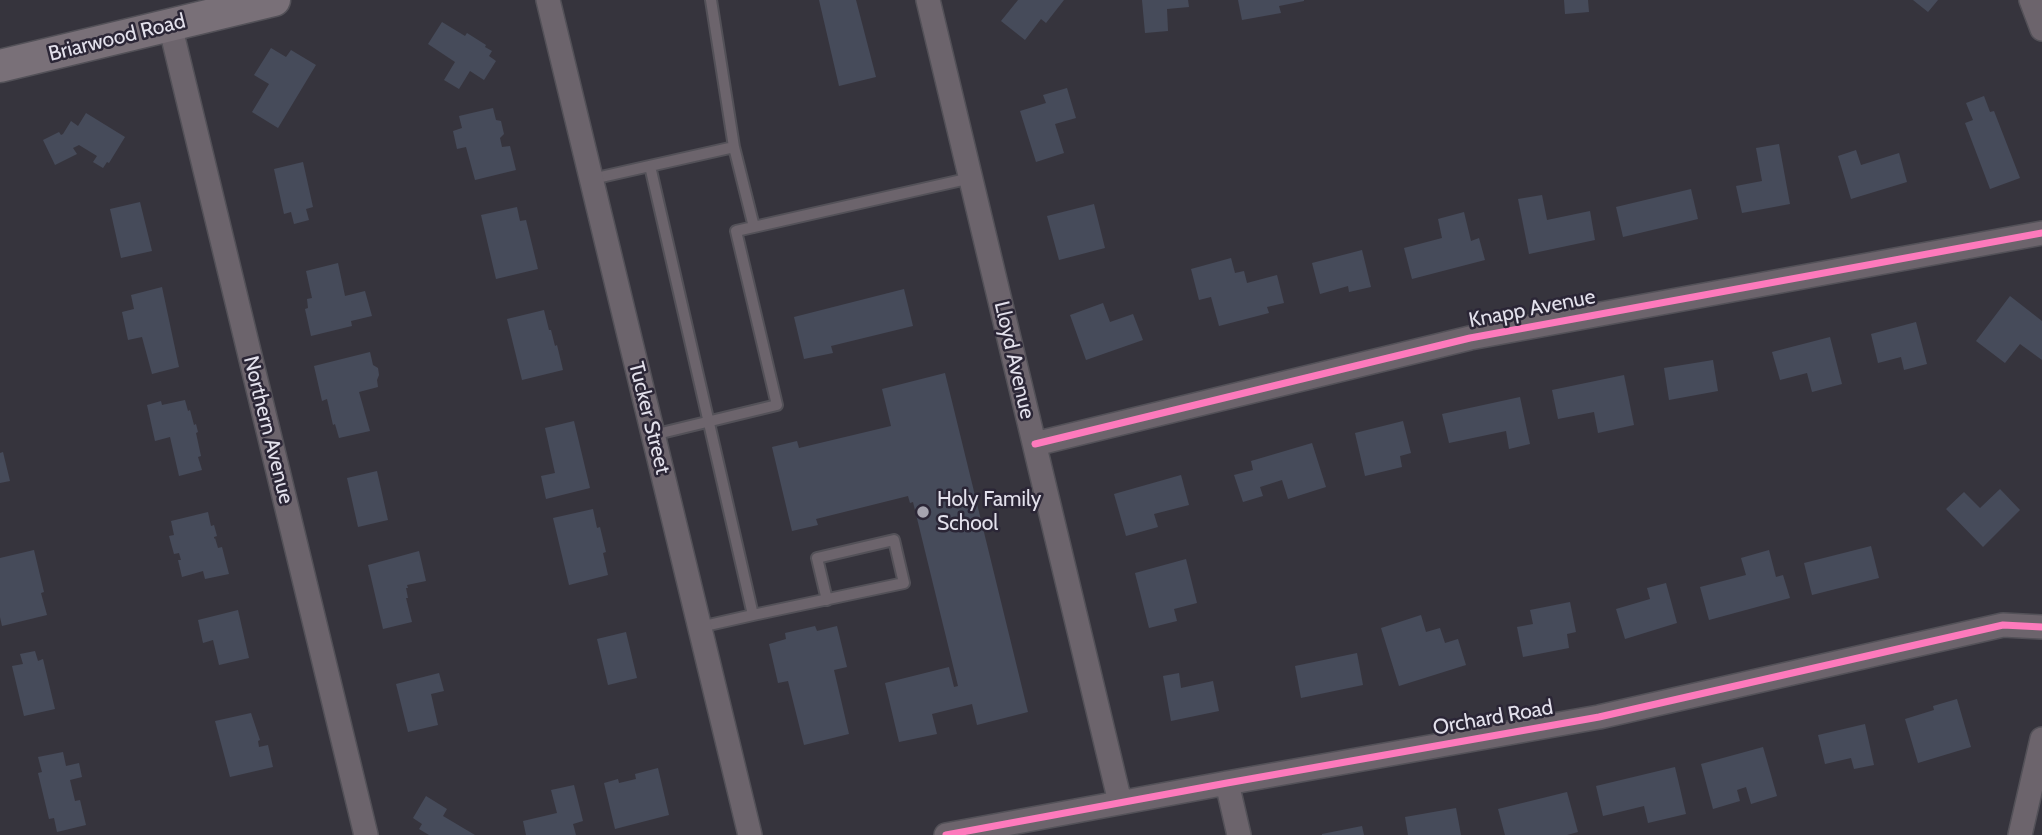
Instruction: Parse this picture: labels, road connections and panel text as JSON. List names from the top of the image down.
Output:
{
  "streets": {
    "street": [
      "Briarwood Road",
      "Knapp Avenue",
      "Lloyd Avenue",
      "Tucker Street",
      "Northern Avenue",
      "Orchard Road"
    ]
  },
  "crossings": [
    ["Briarwood Road", "Northern Avenue"],
    ["Knapp Avenue", "Lloyd Avenue"],
    ["Lloyd Avenue", "Orchard Road"]
  ],
  "places": ["Holy Family School"]
}
